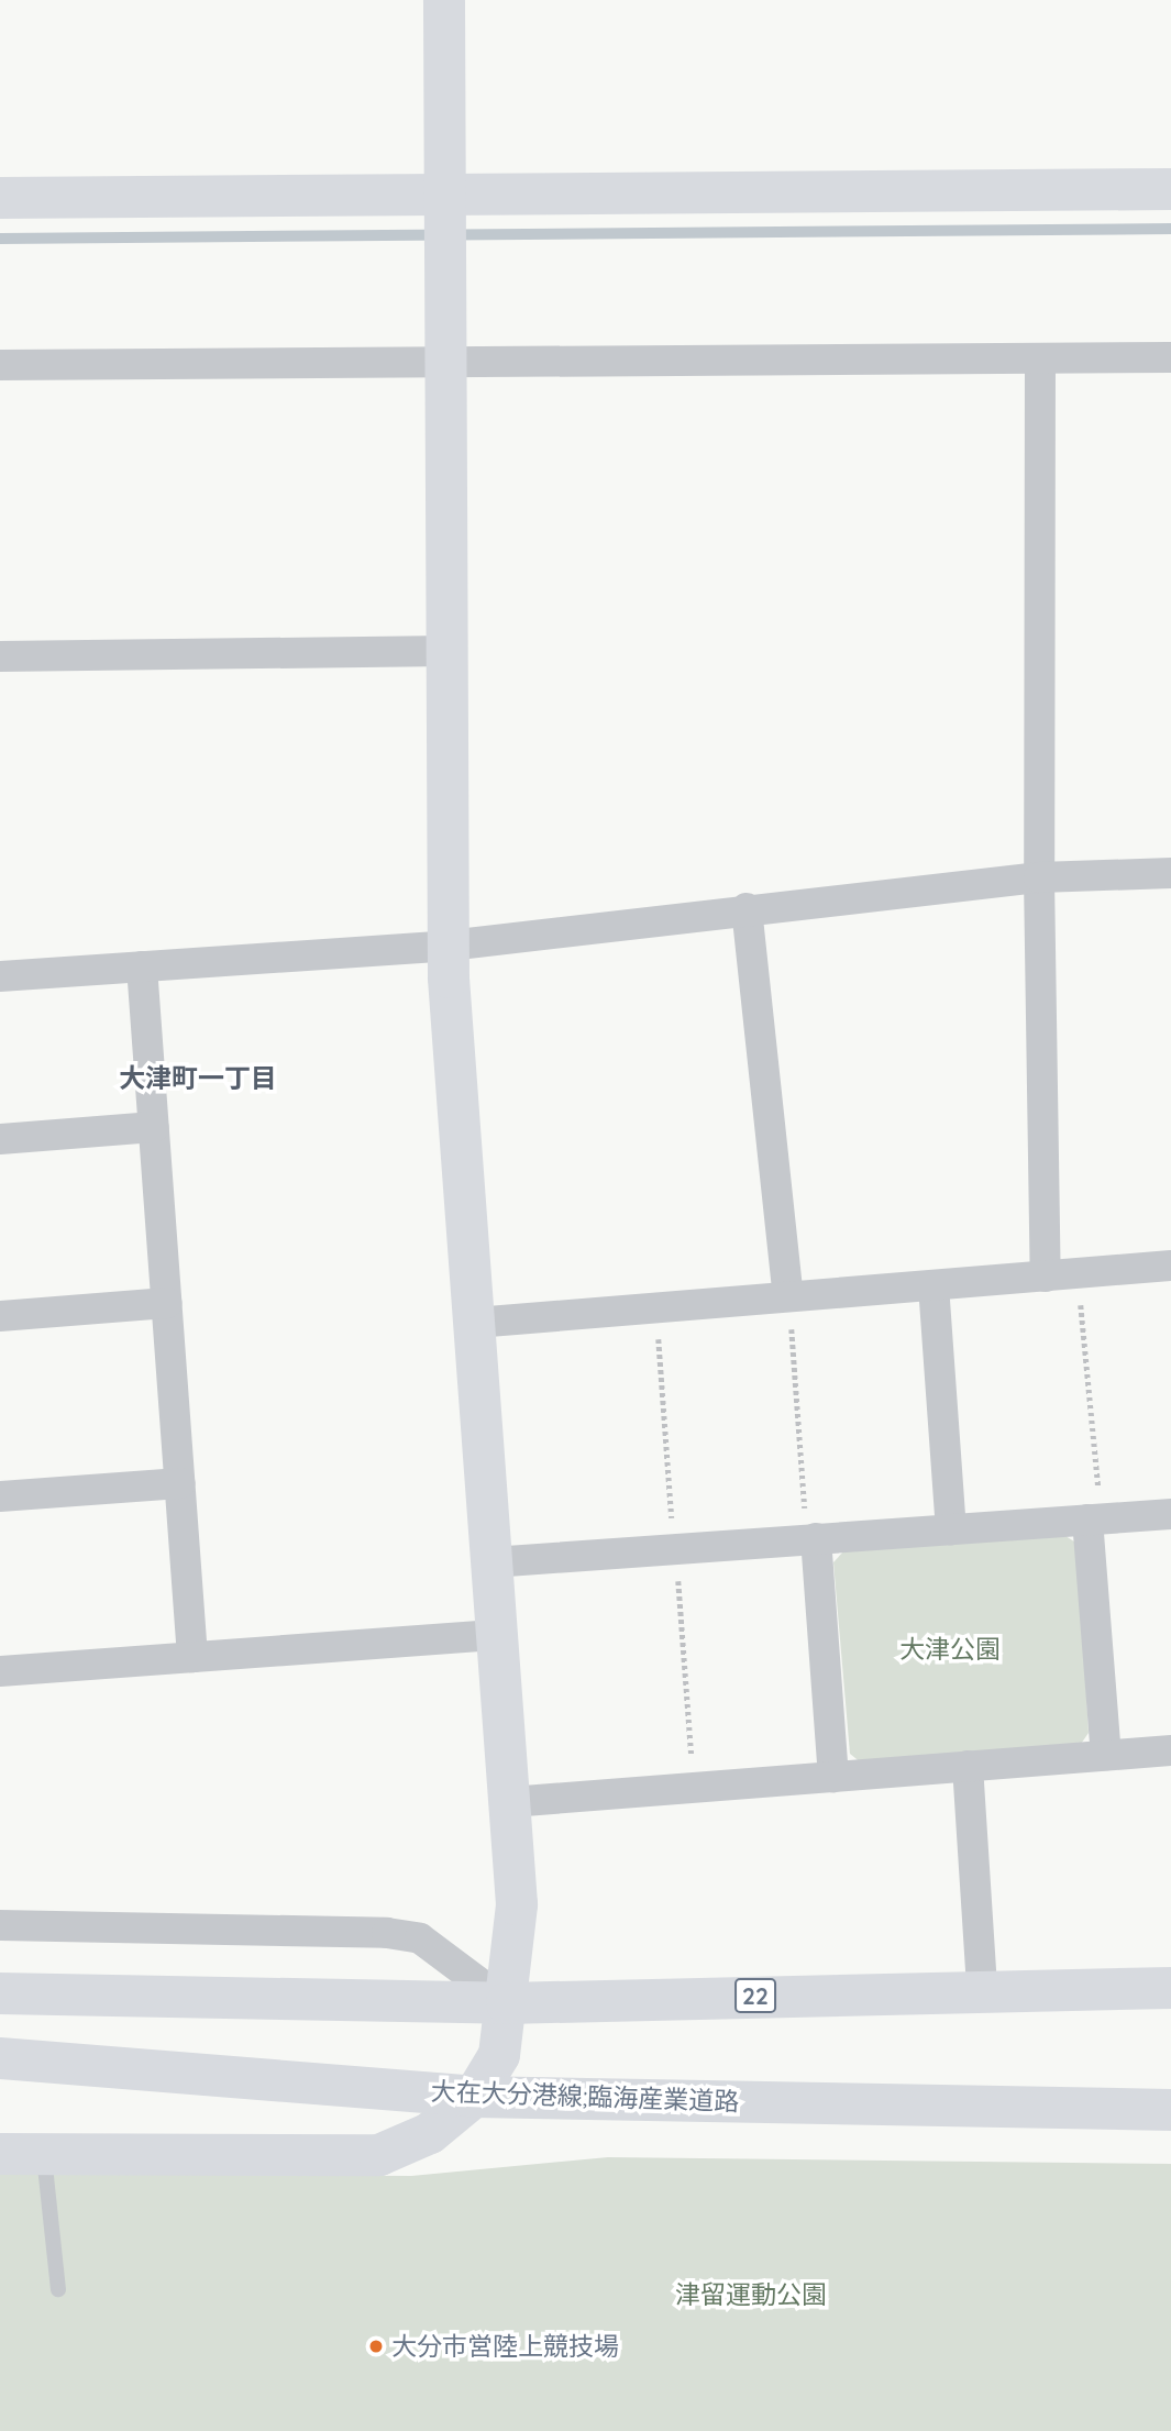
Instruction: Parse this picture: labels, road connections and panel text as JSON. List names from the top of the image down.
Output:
{
  "streets": {
    "street": ["22", "大在大分港線;臨海産業道路"]
  },
  "districts": ["大津町一丁目"],
  "parks": ["大津公園", "津留運動公園"],
  "places": ["大分市営陸上競技場"]
}
